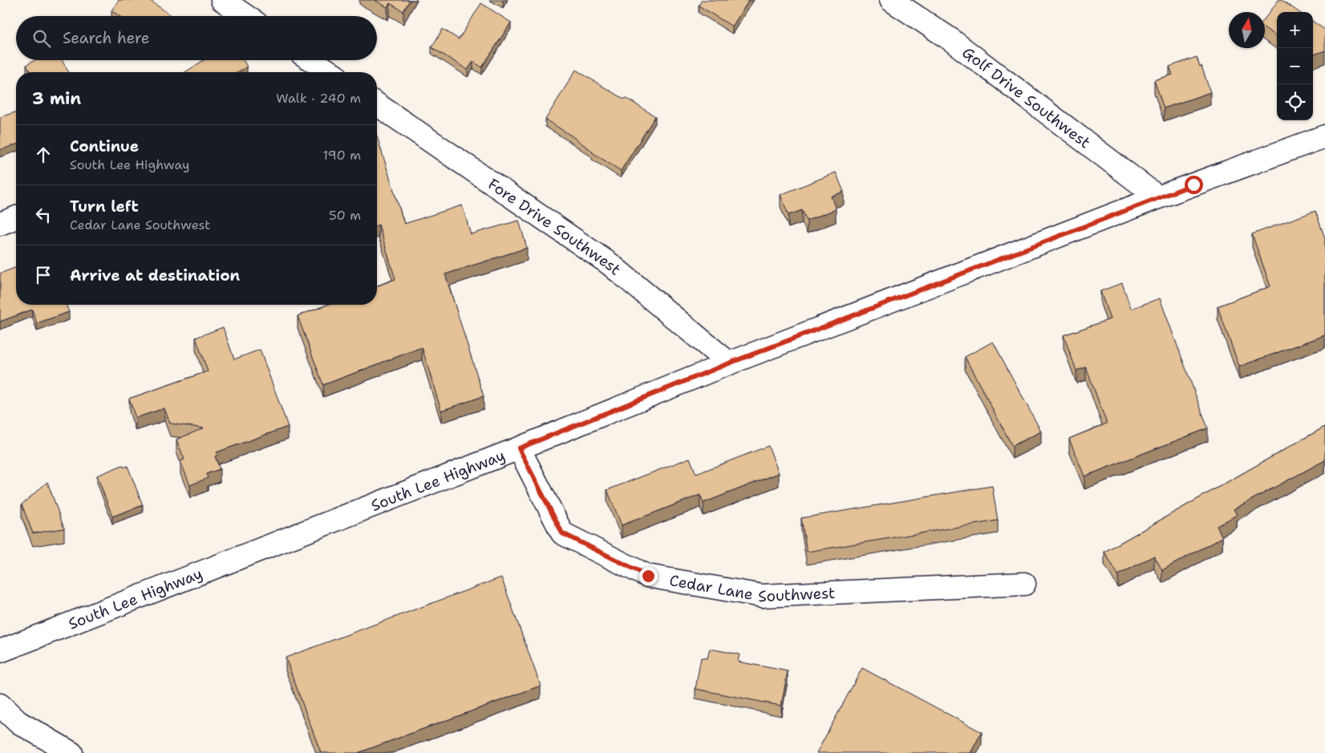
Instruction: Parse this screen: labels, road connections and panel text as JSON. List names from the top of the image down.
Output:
{
  "streets": {
    "street": [
      "Golf Drive Southwest",
      "Fore Drive Southwest",
      "South Lee Highway",
      "Cedar Lane Southwest"
    ]
  },
  "crossings": [
    ["Golf Drive Southwest", "South Lee Highway"],
    ["Fore Drive Southwest", "South Lee Highway"],
    ["South Lee Highway", "Cedar Lane Southwest"]
  ],
  "north": "top",
  "page": {
    "map_buttons": ["+", "−"],
    "search": "Search here",
    "heading": ["3 min", "Walk · 240 m"],
    "list": [
      ["Continue", "South Lee Highway", "190 m"],
      ["Turn left", "Cedar Lane Southwest", "50 m"],
      "Arrive at destination"
    ]
  }
}
